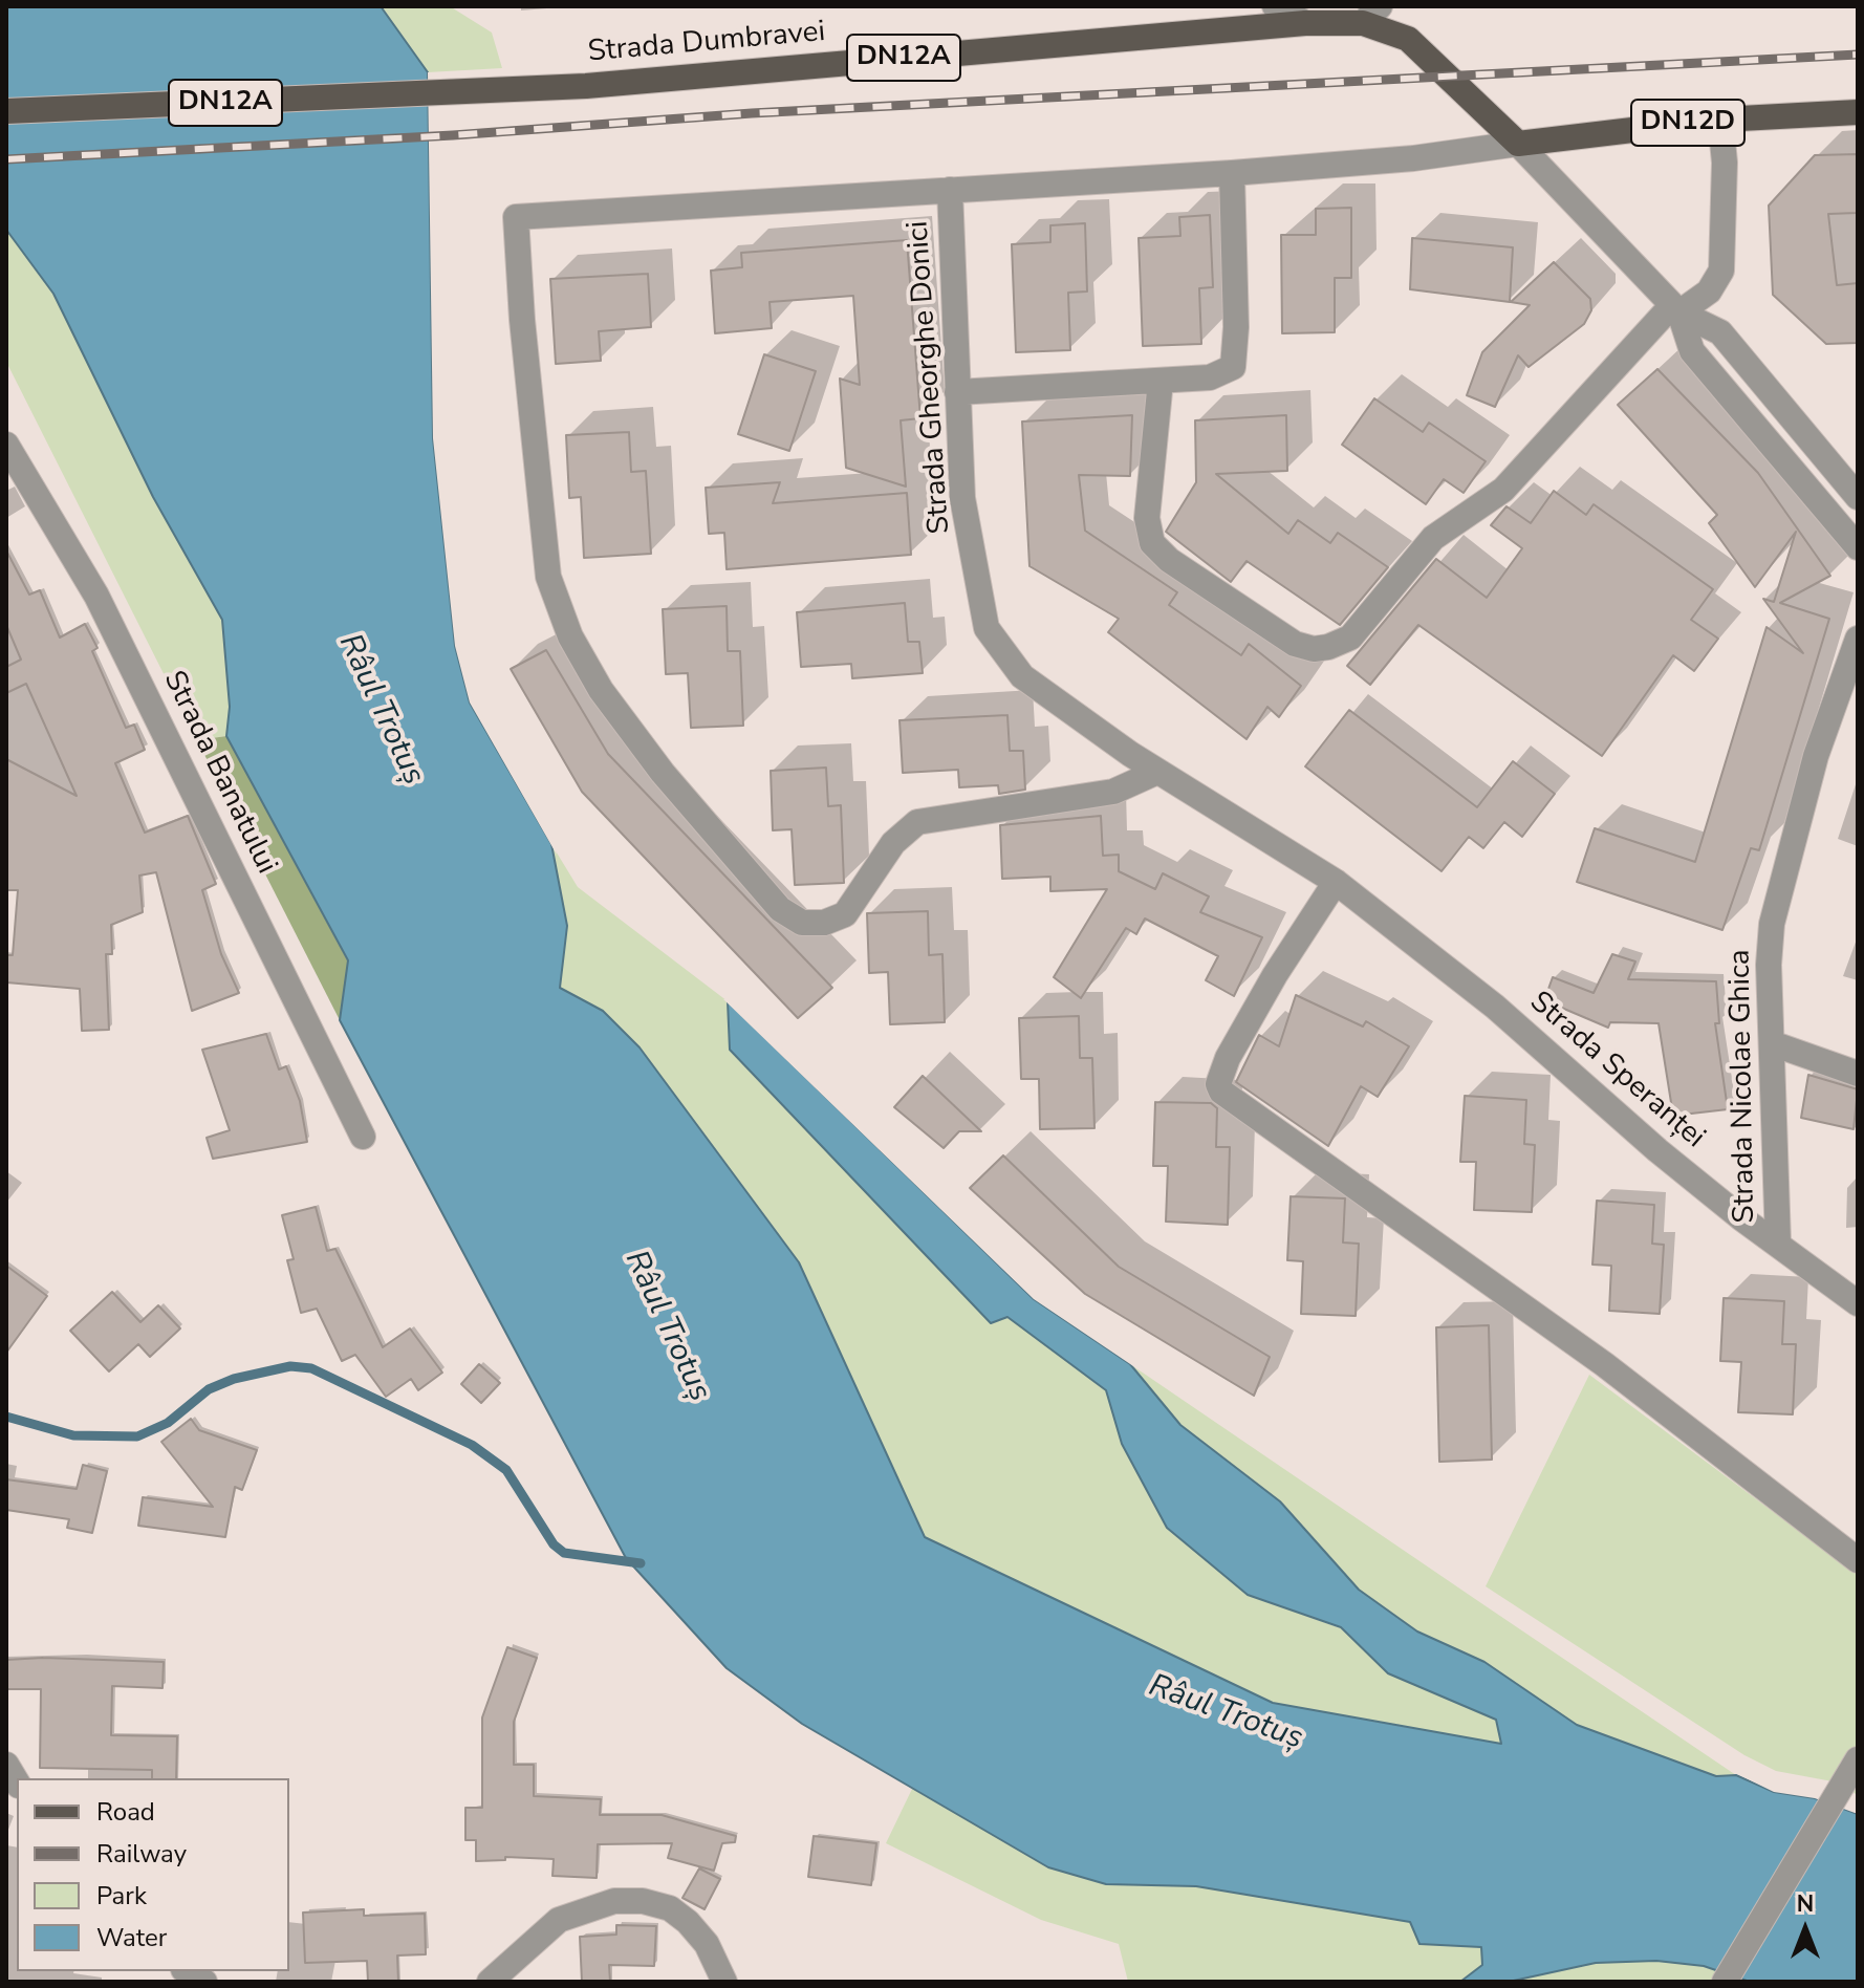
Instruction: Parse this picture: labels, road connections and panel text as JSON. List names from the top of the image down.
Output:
{
  "streets": {
    "main road": ["Strada Dumbravei", "DN12A", "DN12D"],
    "street": [
      "Strada Gheorghe Donici",
      "Strada Banatului",
      "Strada Speranței",
      "Strada Nicolae Ghica"
    ]
  },
  "crossings": [
    ["Strada Dumbravei", "DN12A"],
    ["Strada Dumbravei", "DN12D"],
    ["Strada Dumbravei", "Strada Gheorghe Donici"],
    ["DN12A", "DN12D"],
    ["DN12A", "Strada Gheorghe Donici"],
    ["DN12D", "Strada Gheorghe Donici"],
    ["Strada Gheorghe Donici", "Strada Speranței"],
    ["Strada Speranței", "Strada Nicolae Ghica"]
  ],
  "water": ["Râul Trotuș"],
  "legend": [
    "Road",
    "Railway",
    "Park",
    "Water"
  ],
  "north": "top"
}
